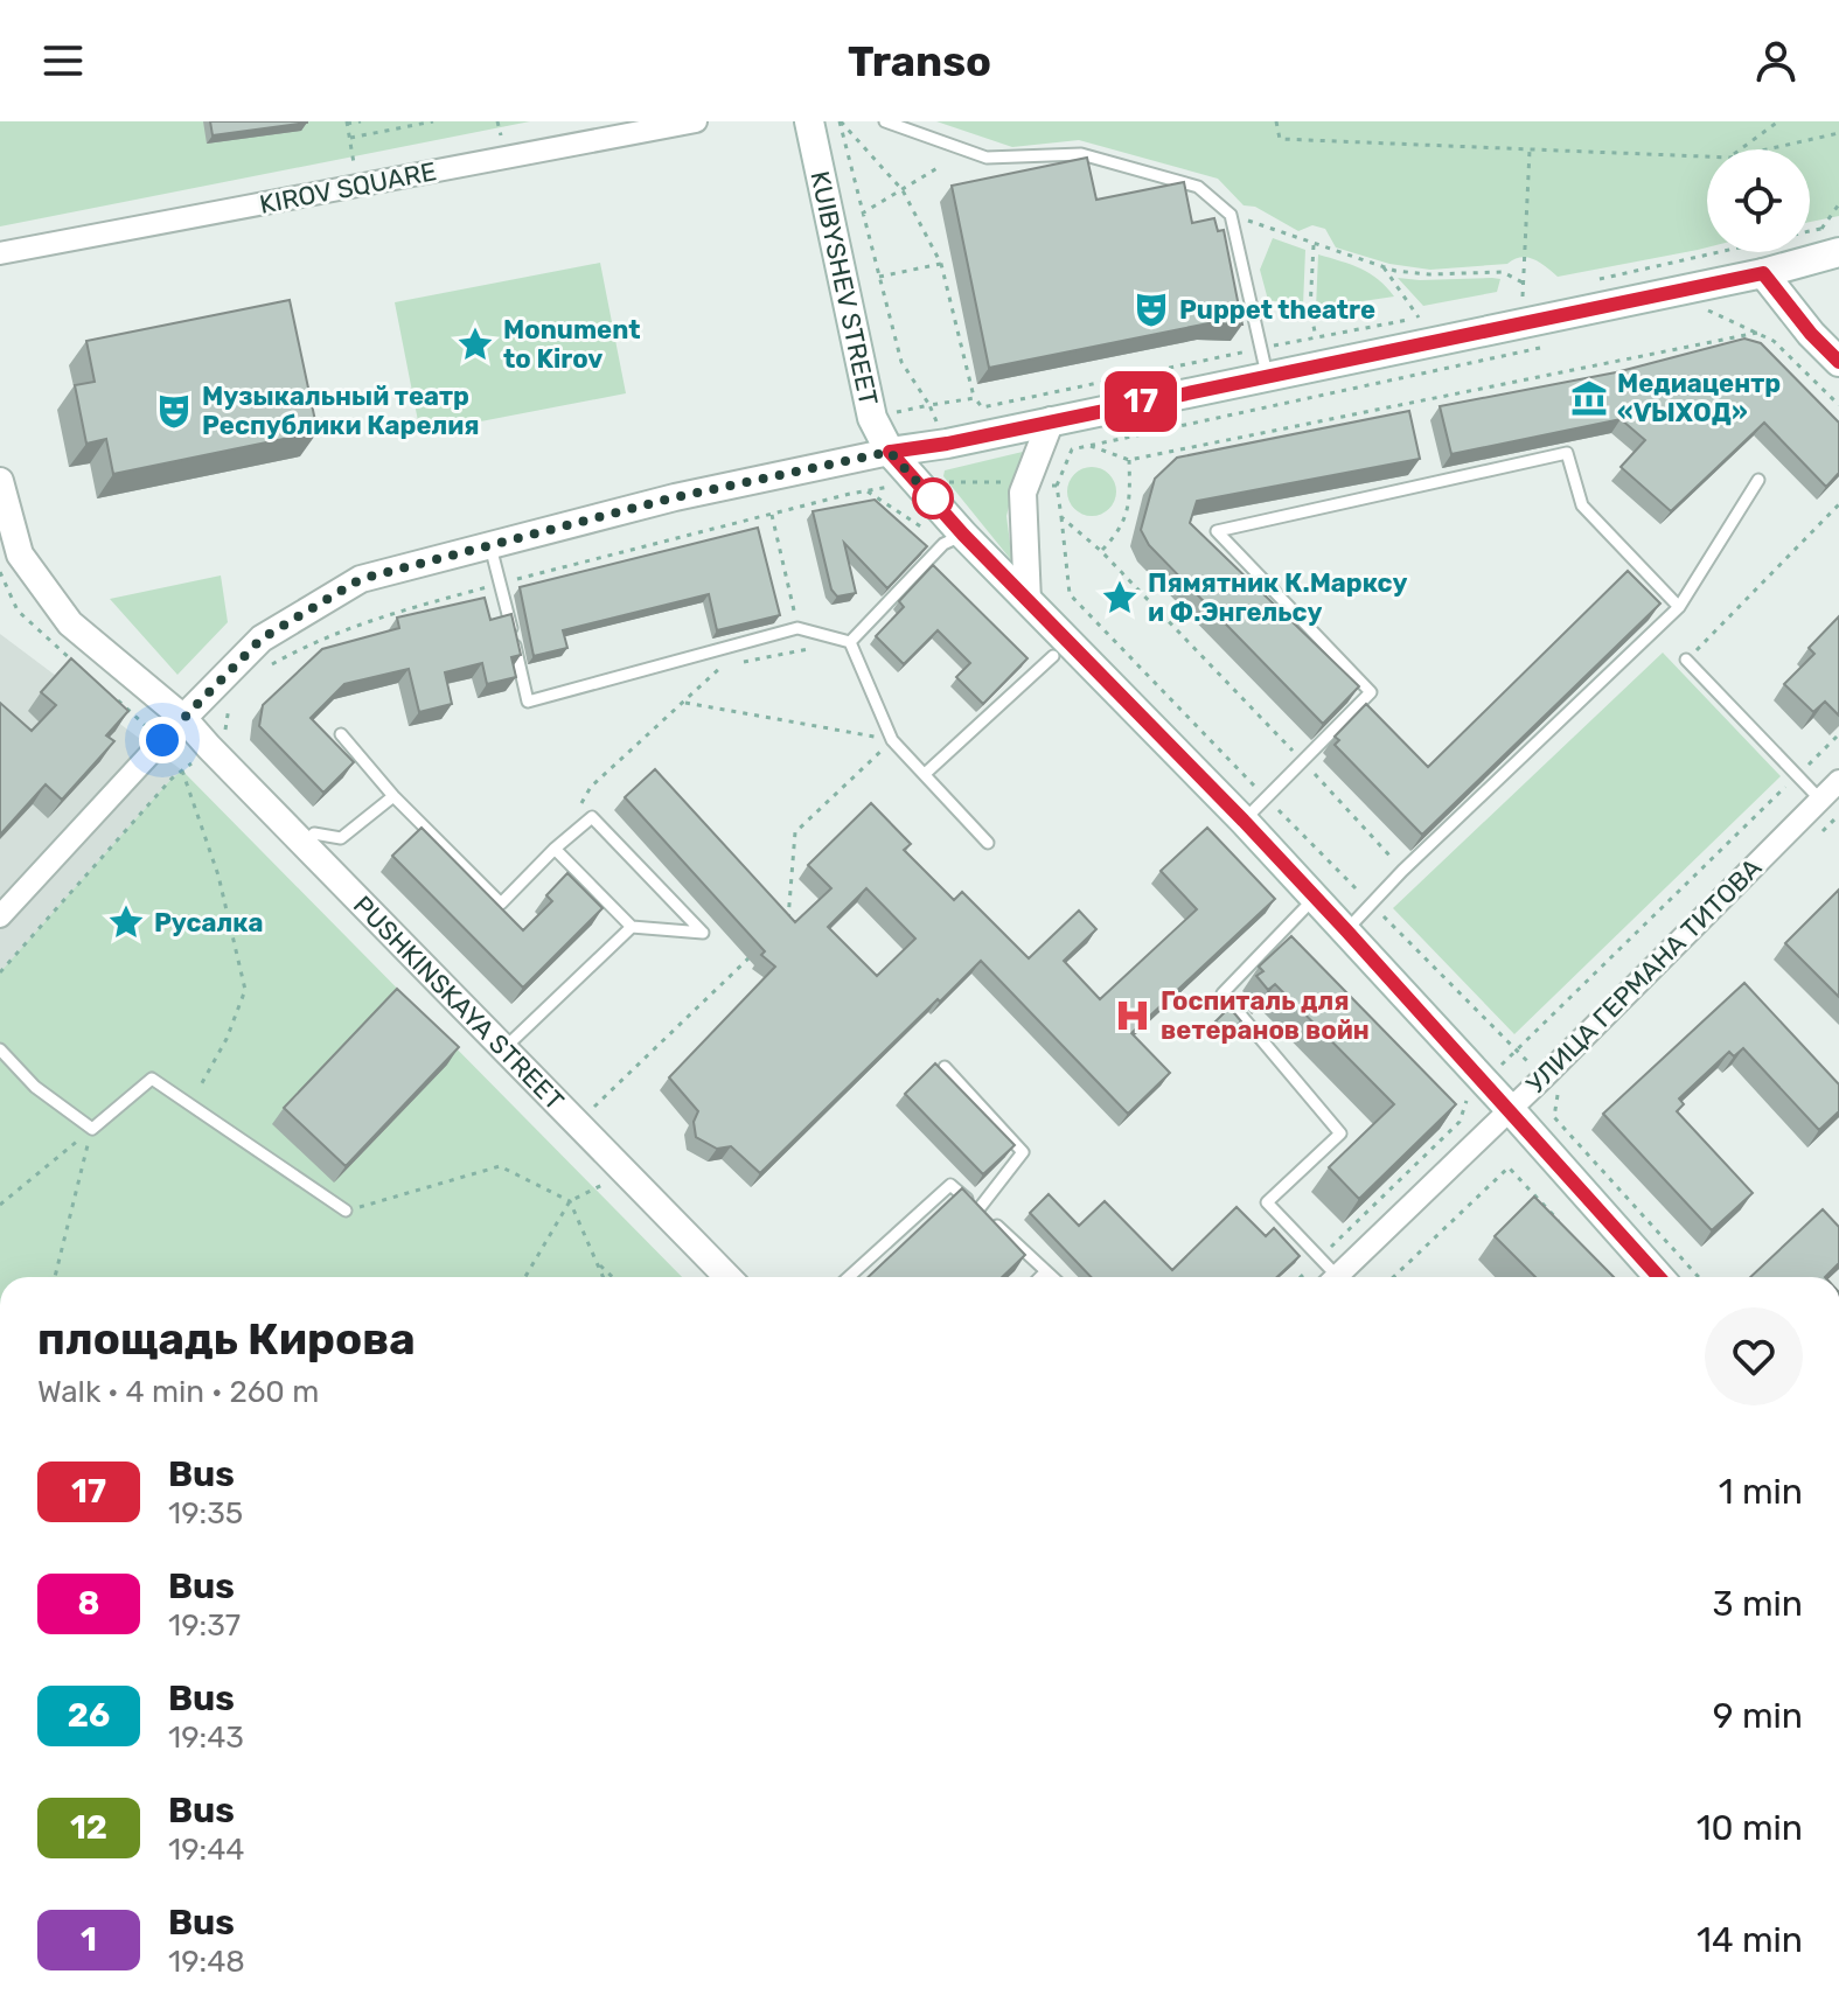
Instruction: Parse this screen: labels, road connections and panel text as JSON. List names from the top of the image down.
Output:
{
  "streets": {
    "main road": ["KUIBYSHEV STREET"],
    "street": ["KIROV SQUARE", "УЛИЦА ГЕРМАНА ТИТОВА", "PUSHKINSKAYA STREET"]
  },
  "crossings": [
    ["KUIBYSHEV STREET", "УЛИЦА ГЕРМАНА ТИТОВА"]
  ],
  "places": {
    "theatre": ["Puppet theatre", "Музыкальный театр Республики Карелия"],
    "place": ["Monument to Kirov", "Пямятник К.Марксу и Ф.Энгельсу", "Русалка"],
    "museum": ["Медиацентр «ѴЫХОД»"],
    "hospital": ["Госпиталь для ветеранов войн"]
  },
  "lines": ["bus line 17"],
  "page": {
    "header": "Transo",
    "on_map": "17",
    "heading": ["площадь Кирова", "Walk · 4 min · 260 m"],
    "list": [
      {
        "mark": "17",
        "name": "Bus",
        "note": "19:35",
        "value": "1 min"
      },
      {
        "mark": "8",
        "name": "Bus",
        "note": "19:37",
        "value": "3 min"
      },
      {
        "mark": "26",
        "name": "Bus",
        "note": "19:43",
        "value": "9 min"
      },
      {
        "mark": "12",
        "name": "Bus",
        "note": "19:44",
        "value": "10 min"
      },
      {
        "mark": "1",
        "name": "Bus",
        "note": "19:48",
        "value": "14 min"
      }
    ]
  }
}
